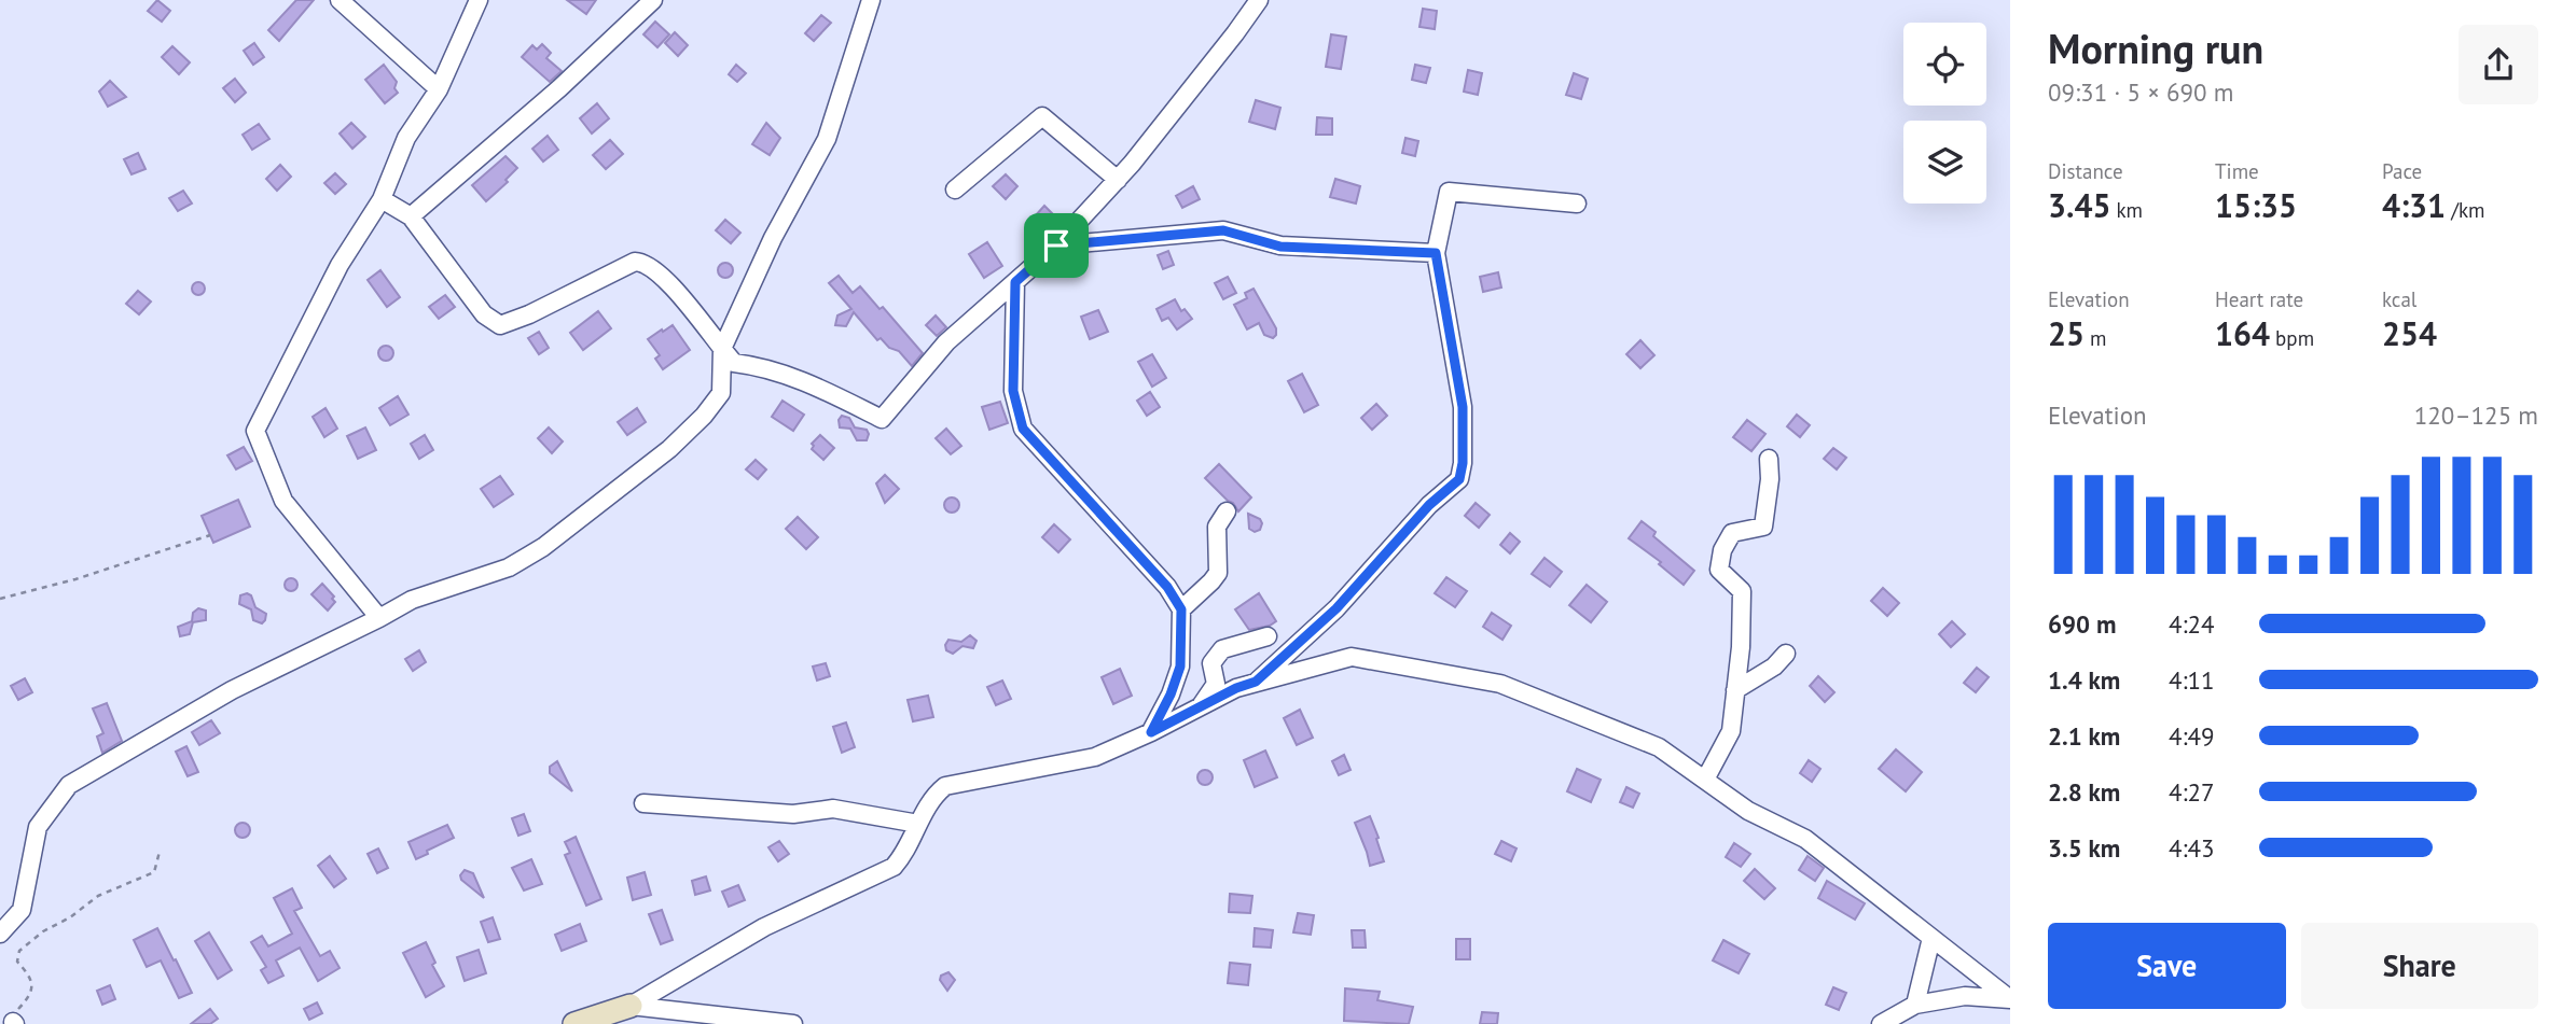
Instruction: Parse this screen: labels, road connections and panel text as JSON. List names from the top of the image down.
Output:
{
  "page": {
    "heading": ["Morning run", "09:31 · 5 × 690 m"],
    "stats": [
      ["Distance", "3.45 km"],
      ["Time", "15:35"],
      ["Pace", "4:31 /km"],
      ["Elevation", "25 m"],
      ["Heart rate", "164 bpm"],
      ["kcal", "254"]
    ],
    "chart": ["Elevation", "120–125 m"],
    "list": [
      {
        "name": "690 m",
        "note": "4:24"
      },
      {
        "name": "1.4 km",
        "note": "4:11"
      },
      {
        "name": "2.1 km",
        "note": "4:49"
      },
      {
        "name": "2.8 km",
        "note": "4:27"
      },
      {
        "name": "3.5 km",
        "note": "4:43"
      }
    ],
    "buttons": ["Save", "Share"]
  }
}
